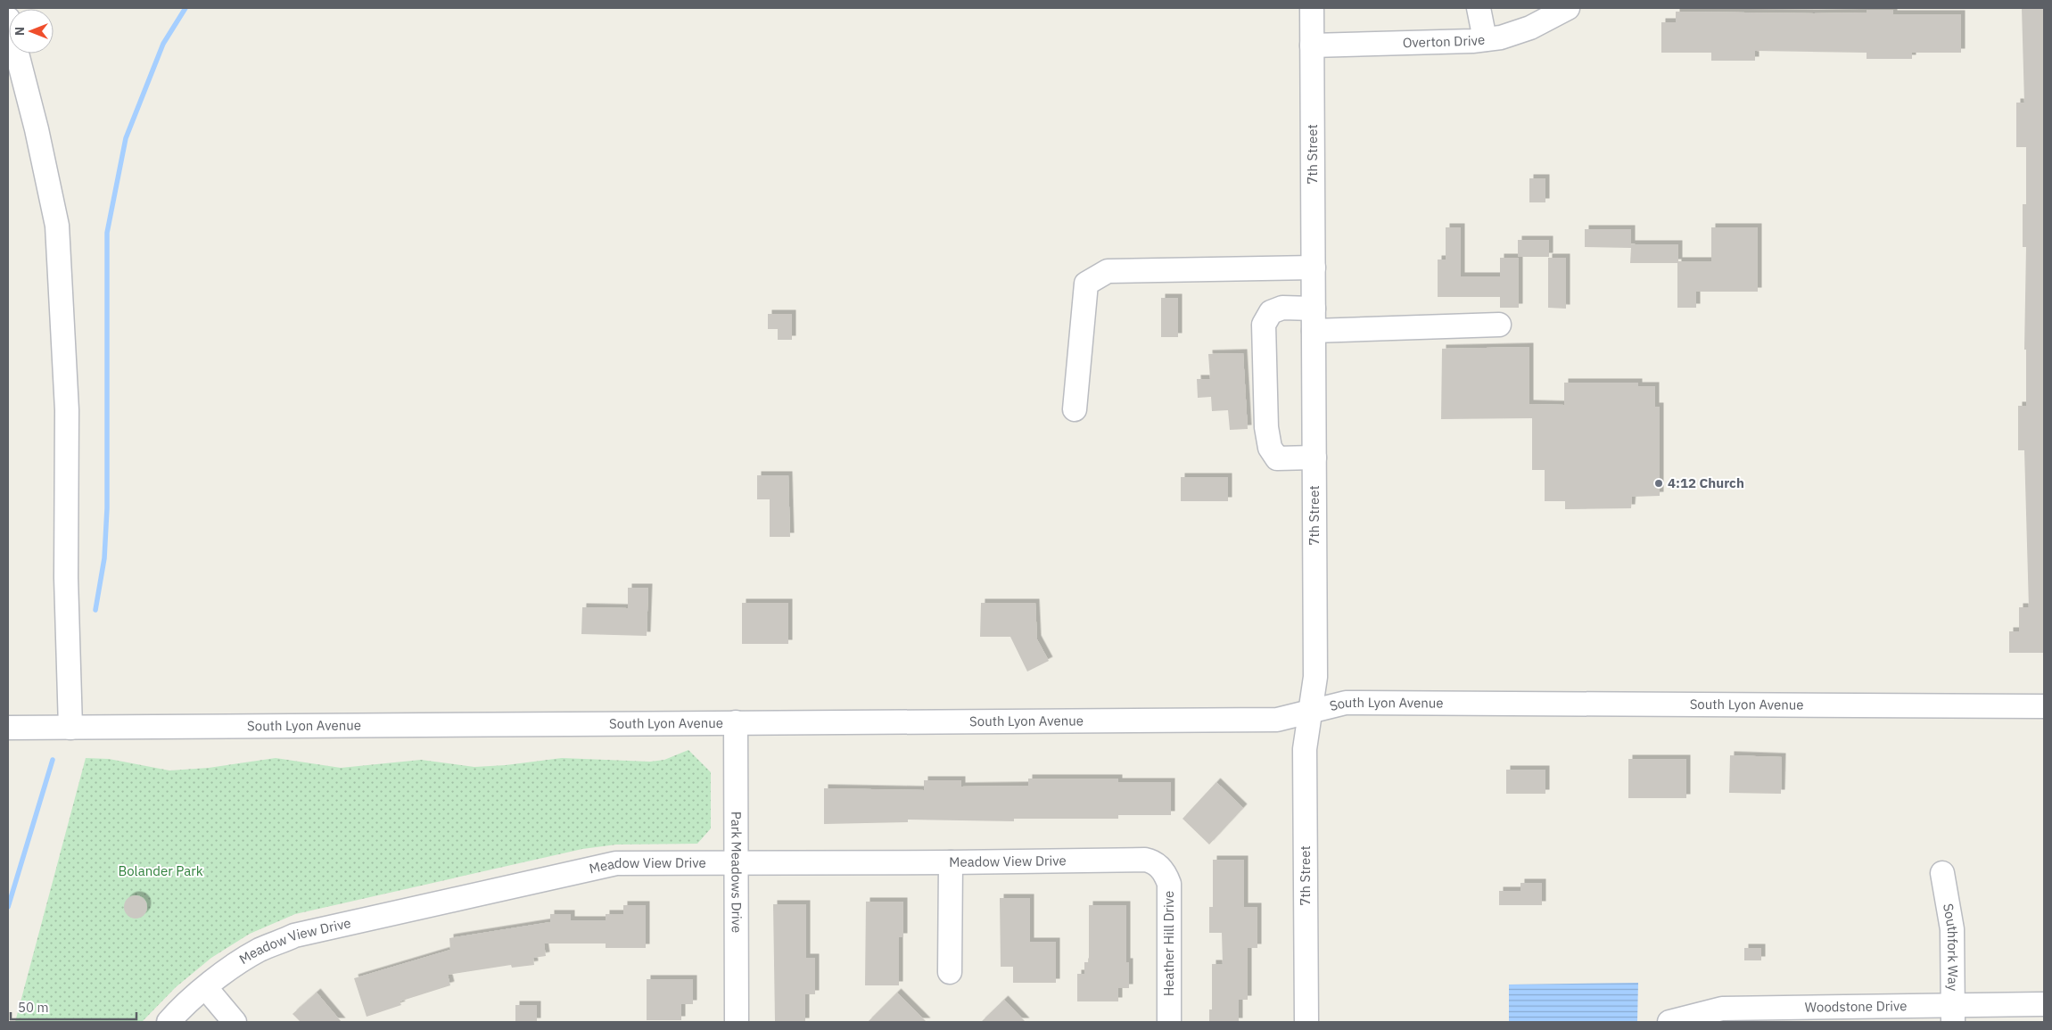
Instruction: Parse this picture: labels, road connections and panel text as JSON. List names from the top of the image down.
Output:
{
  "streets": {
    "street": [
      "Overton Drive",
      "7th Street",
      "South Lyon Avenue",
      "Meadow View Drive",
      "Park Meadows Drive",
      "Heather Hill Drive",
      "Southfork Way",
      "Woodstone Drive"
    ]
  },
  "crossings": [
    ["Overton Drive", "7th Street"],
    ["7th Street", "South Lyon Avenue"],
    ["South Lyon Avenue", "Park Meadows Drive"],
    ["Meadow View Drive", "Park Meadows Drive"],
    ["Meadow View Drive", "Heather Hill Drive"],
    ["Southfork Way", "Woodstone Drive"]
  ],
  "parks": ["Bolander Park"],
  "places": ["4:12 Church"],
  "scale_bar": "50 m",
  "north": "left"
}
